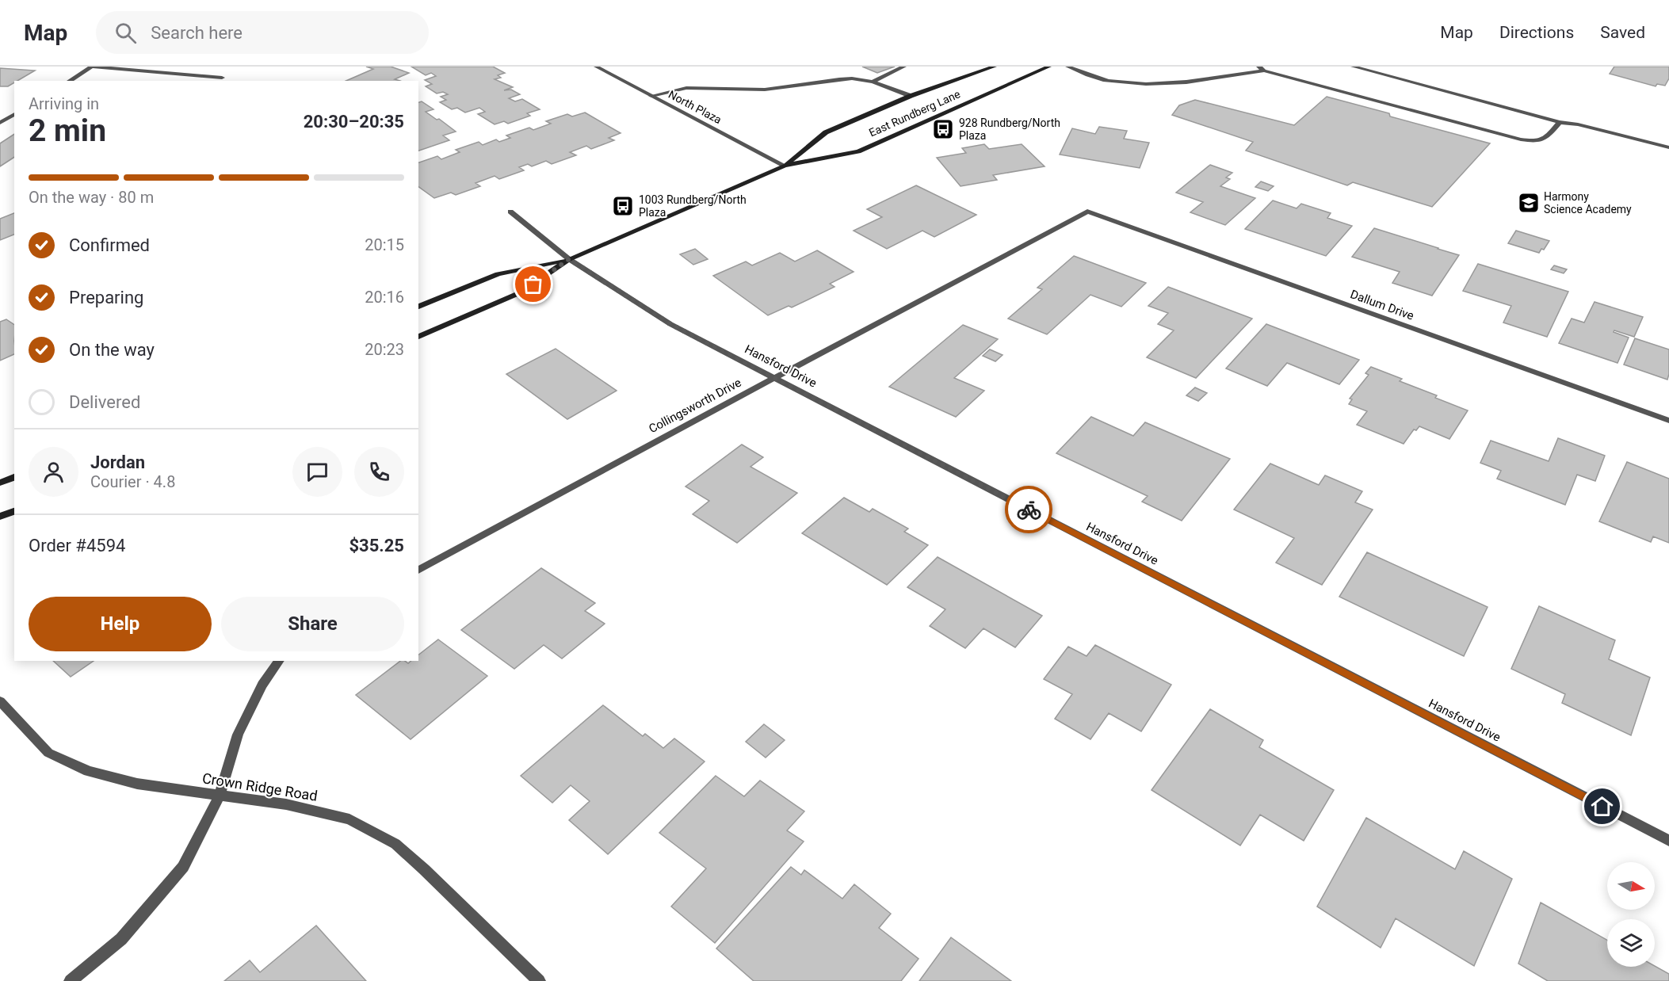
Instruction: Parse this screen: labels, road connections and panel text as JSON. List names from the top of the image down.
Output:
{
  "streets": {
    "main road": ["East Rundberg Lane"],
    "street": [
      "North Plaza",
      "Dallum Drive",
      "Hansford Drive",
      "Collingsworth Drive",
      "Crown Ridge Road"
    ]
  },
  "crossings": [
    ["North Plaza", "East Rundberg Lane"],
    ["East Rundberg Lane", "Hansford Drive"],
    ["Dallum Drive", "Collingsworth Drive"],
    ["Hansford Drive", "Collingsworth Drive"]
  ],
  "places": {
    "bus stop": ["928 Rundberg/North Plaza", "1003 Rundberg/North Plaza"],
    "school or university": ["Harmony Science Academy"]
  },
  "north": "right",
  "page": {
    "header": "Map",
    "search": "Search here",
    "nav": ["Map", "Directions", "Saved"],
    "heading": ["2 min", "Arriving in", "20:30–20:35"],
    "panel": [
      "Jordan",
      "Courier · 4.8",
      "Order #4594",
      "$35.25"
    ],
    "bar": "On the way · 80 m",
    "list": [
      ["Confirmed", "20:15"],
      ["Preparing", "20:16"],
      ["On the way", "20:23"],
      "Delivered"
    ],
    "buttons": ["Help", "Share"]
  }
}
